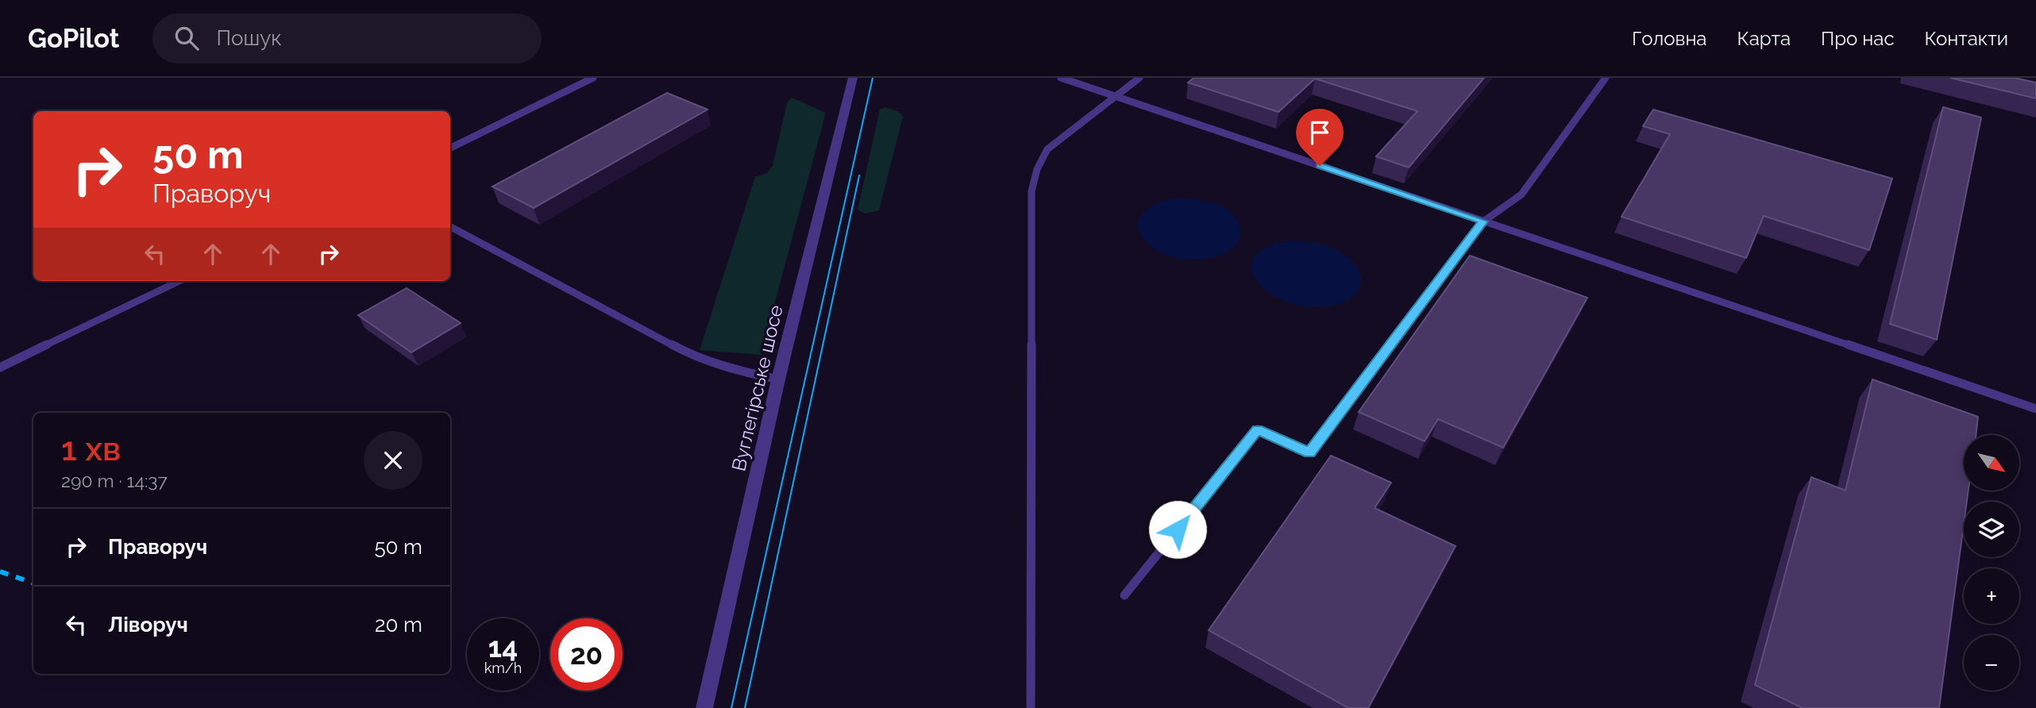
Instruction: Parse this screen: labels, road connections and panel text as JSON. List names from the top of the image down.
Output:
{
  "streets": {
    "street": ["Вуглегірське шосе"]
  },
  "north": "bottom right",
  "page": {
    "header": "GoPilot",
    "search": "Пошук",
    "nav": [
      "Головна",
      "Карта",
      "Про нас",
      "Контакти"
    ],
    "turn": ["50 m", "Праворуч"],
    "heading": ["1 хв", "290 m · 14:37"],
    "map_buttons": ["+", "−"],
    "list": [
      {
        "name": "Праворуч",
        "value": "50 m"
      },
      {
        "name": "Ліворуч",
        "value": "20 m"
      }
    ],
    "speed": "14 km/h",
    "limit": "20"
  }
}
